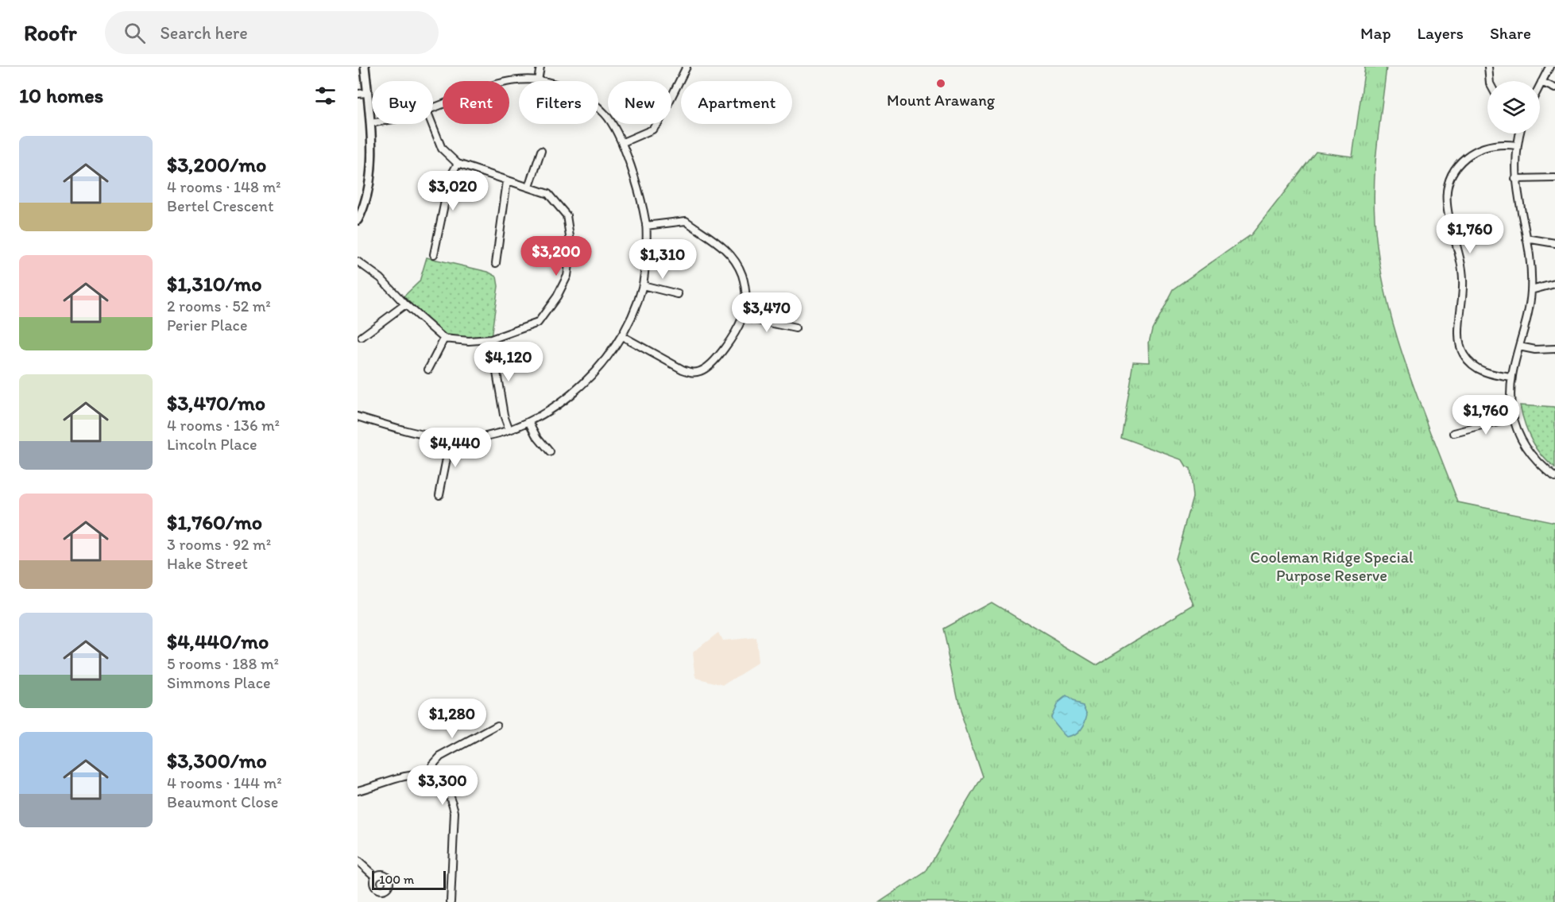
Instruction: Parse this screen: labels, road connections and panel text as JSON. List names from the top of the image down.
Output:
{
  "parks": ["Cooleman Ridge Special Purpose Reserve"],
  "places": ["Mount Arawang"],
  "scale_bar": "100 m",
  "page": {
    "header": "Roofr",
    "search": "Search here",
    "nav": ["Map", "Layers", "Share"],
    "heading": "10 homes",
    "chip": [
      "Buy",
      "Rent",
      "Filters",
      "New",
      "Apartment"
    ],
    "list": [
      {
        "name": "$3,200/mo",
        "note": "4 rooms · 148 m² · Bertel Crescent"
      },
      {
        "name": "$1,310/mo",
        "note": "2 rooms · 52 m² · Perier Place"
      },
      {
        "name": "$3,470/mo",
        "note": "4 rooms · 136 m² · Lincoln Place"
      },
      {
        "name": "$1,760/mo",
        "note": "3 rooms · 92 m² · Hake Street"
      },
      {
        "name": "$4,440/mo",
        "note": "5 rooms · 188 m² · Simmons Place"
      },
      {
        "name": "$3,300/mo",
        "note": "4 rooms · 144 m² · Beaumont Close"
      }
    ],
    "price": [
      "$3,020",
      "$1,760",
      "$3,200",
      "$1,310",
      "$3,470",
      "$4,120",
      "$1,760",
      "$4,440",
      "$1,280",
      "$3,300"
    ],
    "scale": "100 m"
  }
}
